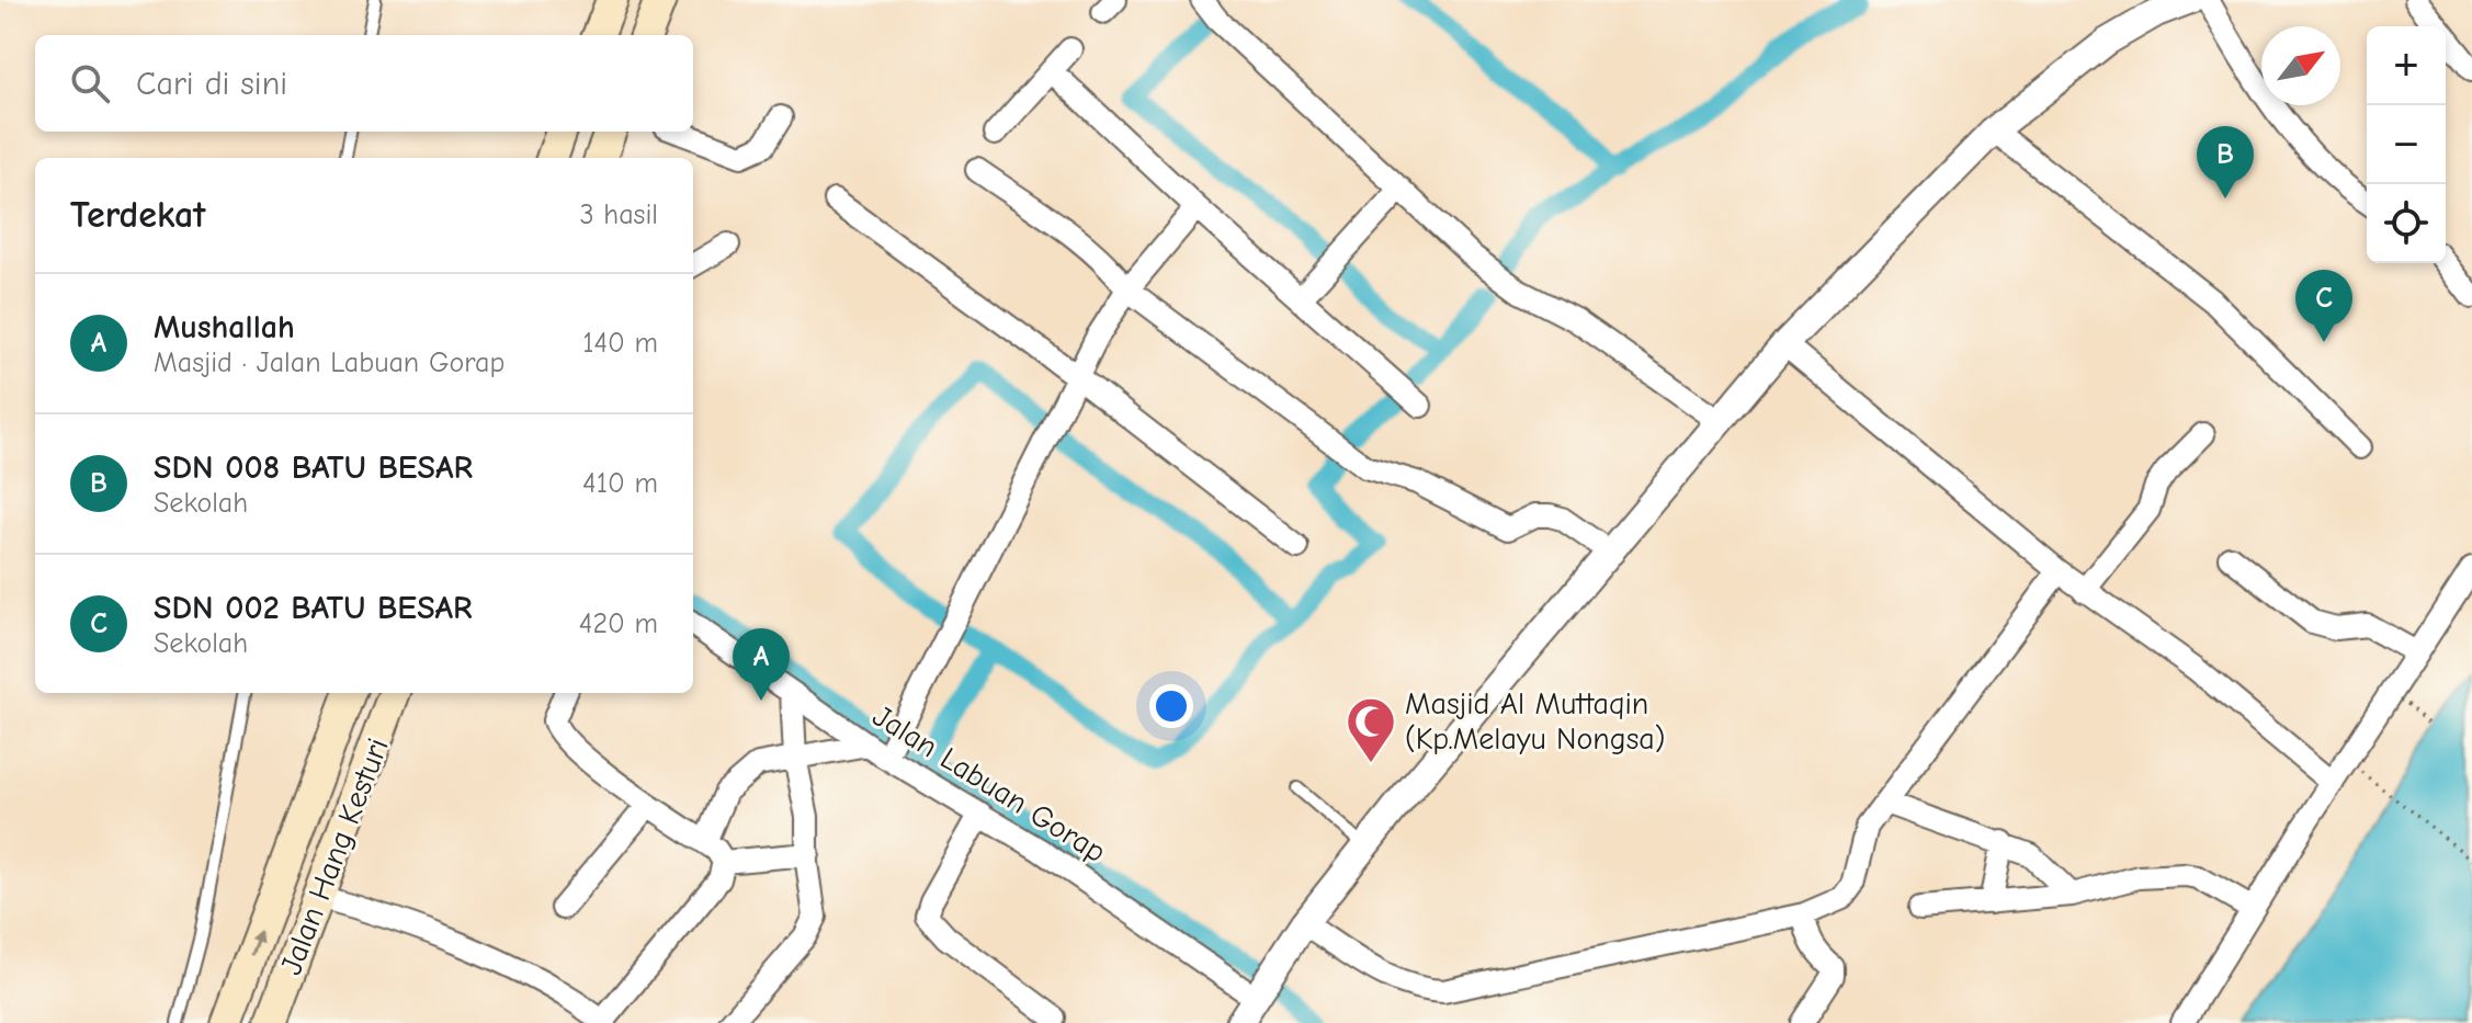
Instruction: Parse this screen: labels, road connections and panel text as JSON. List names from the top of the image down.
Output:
{
  "streets": {
    "main road": ["Jalan Hang Kesturi"],
    "street": ["Jalan Labuan Gorap"]
  },
  "places": {
    "mosque": ["Masjid Al Muttaqin (Kp.Melayu Nongsa)"]
  },
  "north": "top right",
  "page": {
    "map_buttons": ["+", "−"],
    "search": "Cari di sini",
    "pins": ["B", "C", "A"],
    "heading": ["Terdekat", "3 hasil"],
    "list": [
      {
        "mark": "A",
        "name": "Mushallah",
        "note": "Masjid · Jalan Labuan Gorap",
        "value": "140 m"
      },
      {
        "mark": "B",
        "name": "SDN 008 BATU BESAR",
        "note": "Sekolah",
        "value": "410 m"
      },
      {
        "mark": "C",
        "name": "SDN 002 BATU BESAR",
        "note": "Sekolah",
        "value": "420 m"
      }
    ]
  }
}
